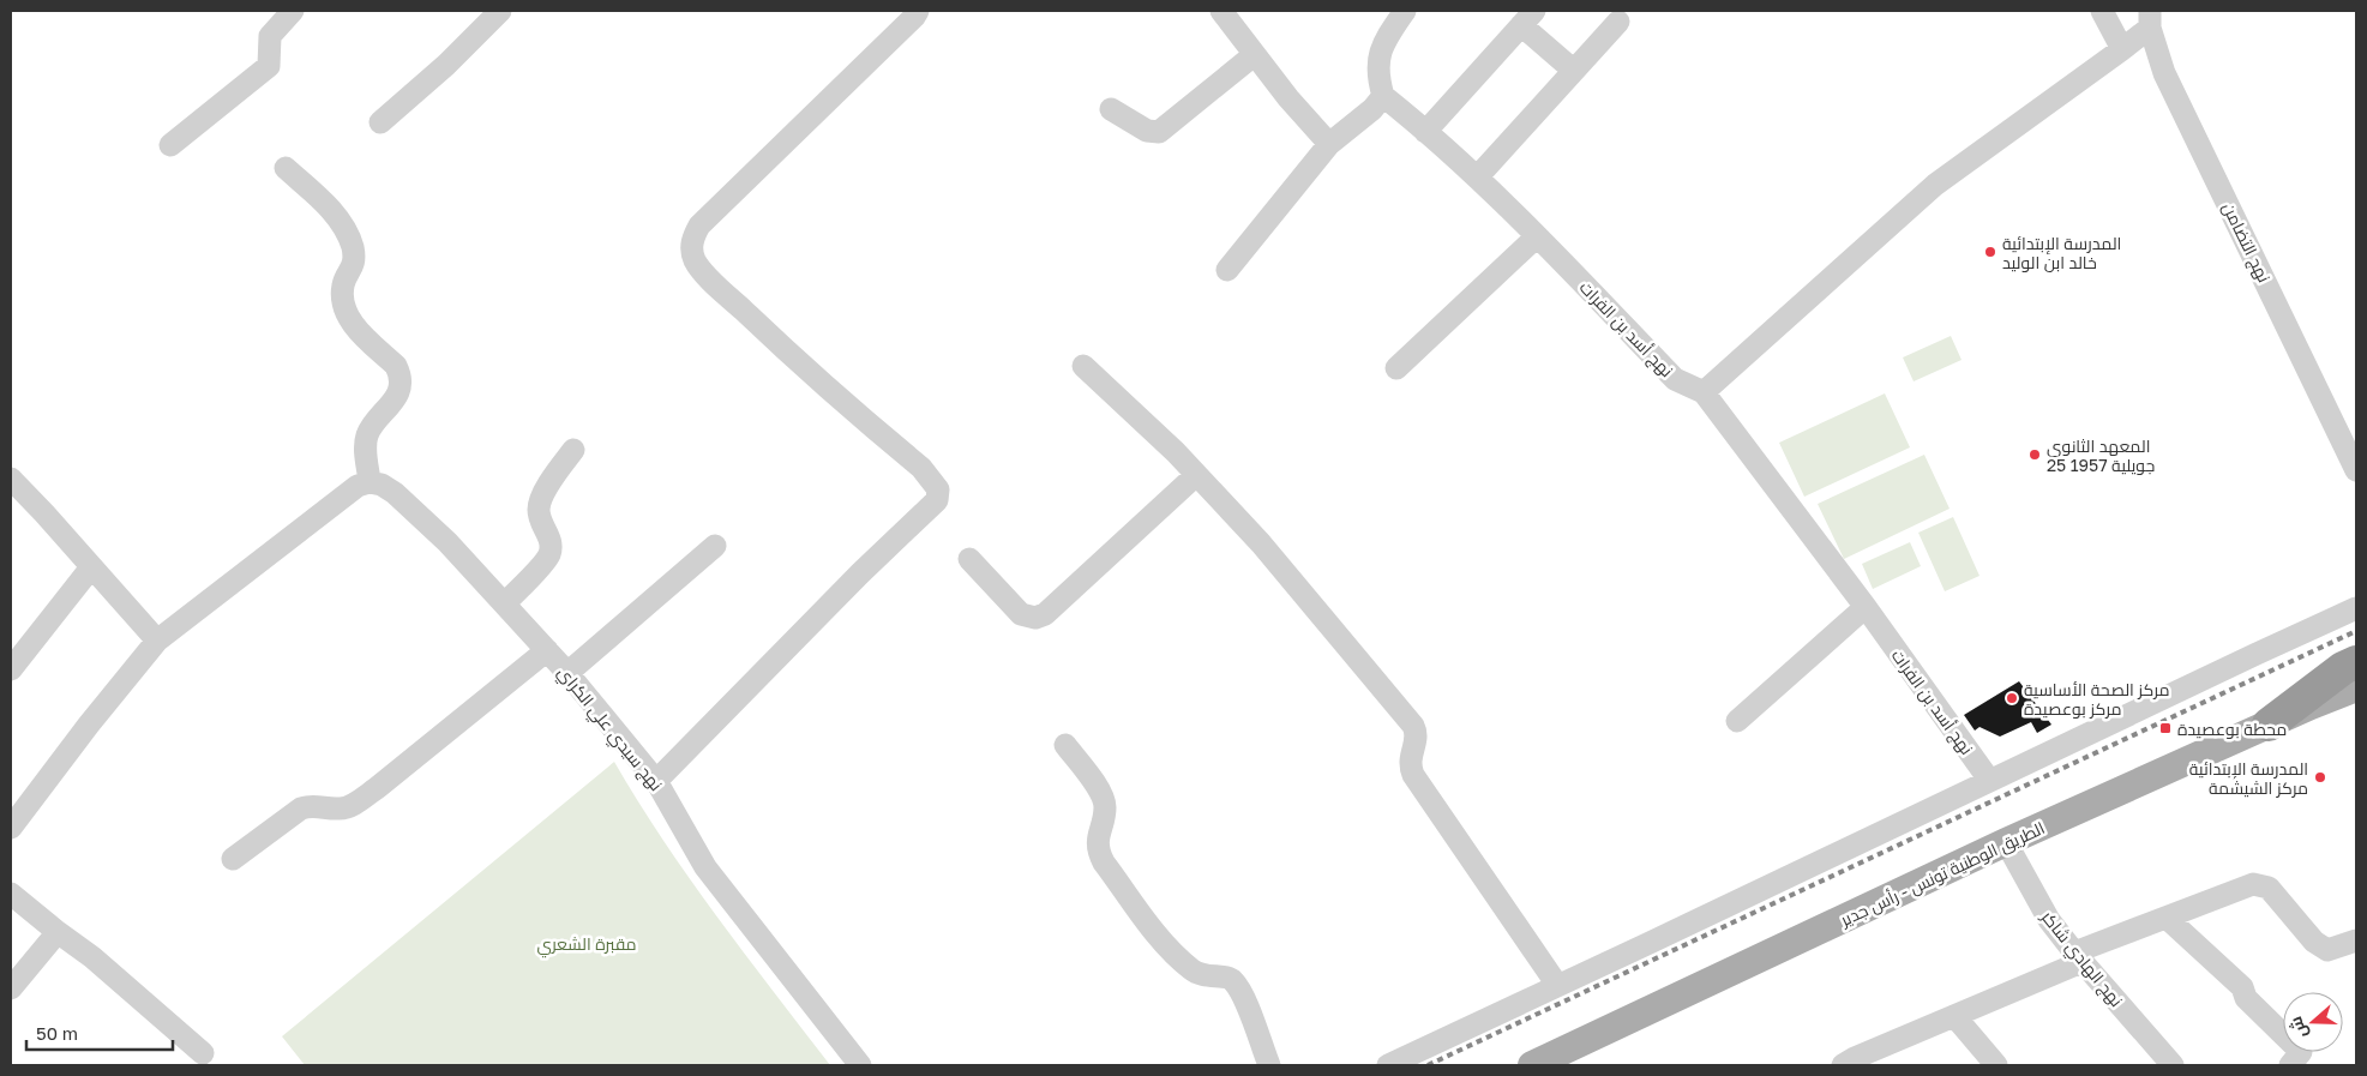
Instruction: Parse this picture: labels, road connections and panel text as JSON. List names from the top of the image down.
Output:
{
  "streets": {
    "main road": ["الطريق الوطنية تونس - رأس جدير"],
    "street": [
      "نهج التضامن",
      "نهج أسد بن الفرات",
      "نهج سيدي علي الكراي",
      "نهج الهادي شاكر"
    ]
  },
  "crossings": [
    ["الطريق الوطنية تونس - رأس جدير", "نهج الهادي شاكر"]
  ],
  "parks": ["مقبرة الشعري"],
  "places": {
    "other": [
      "المدرسة الإبتدائية خالد ابن الوليد",
      "المعهد الثانوي 25 جويلية 1957",
      "مركز الصحة الأساسية مركز بوعصيدة",
      "المدرسة الإبتدائية مركز الشيشمة"
    ],
    "transit": ["محطة بوعصيدة"]
  },
  "scale_bar": "50 m",
  "north": "left"
}
